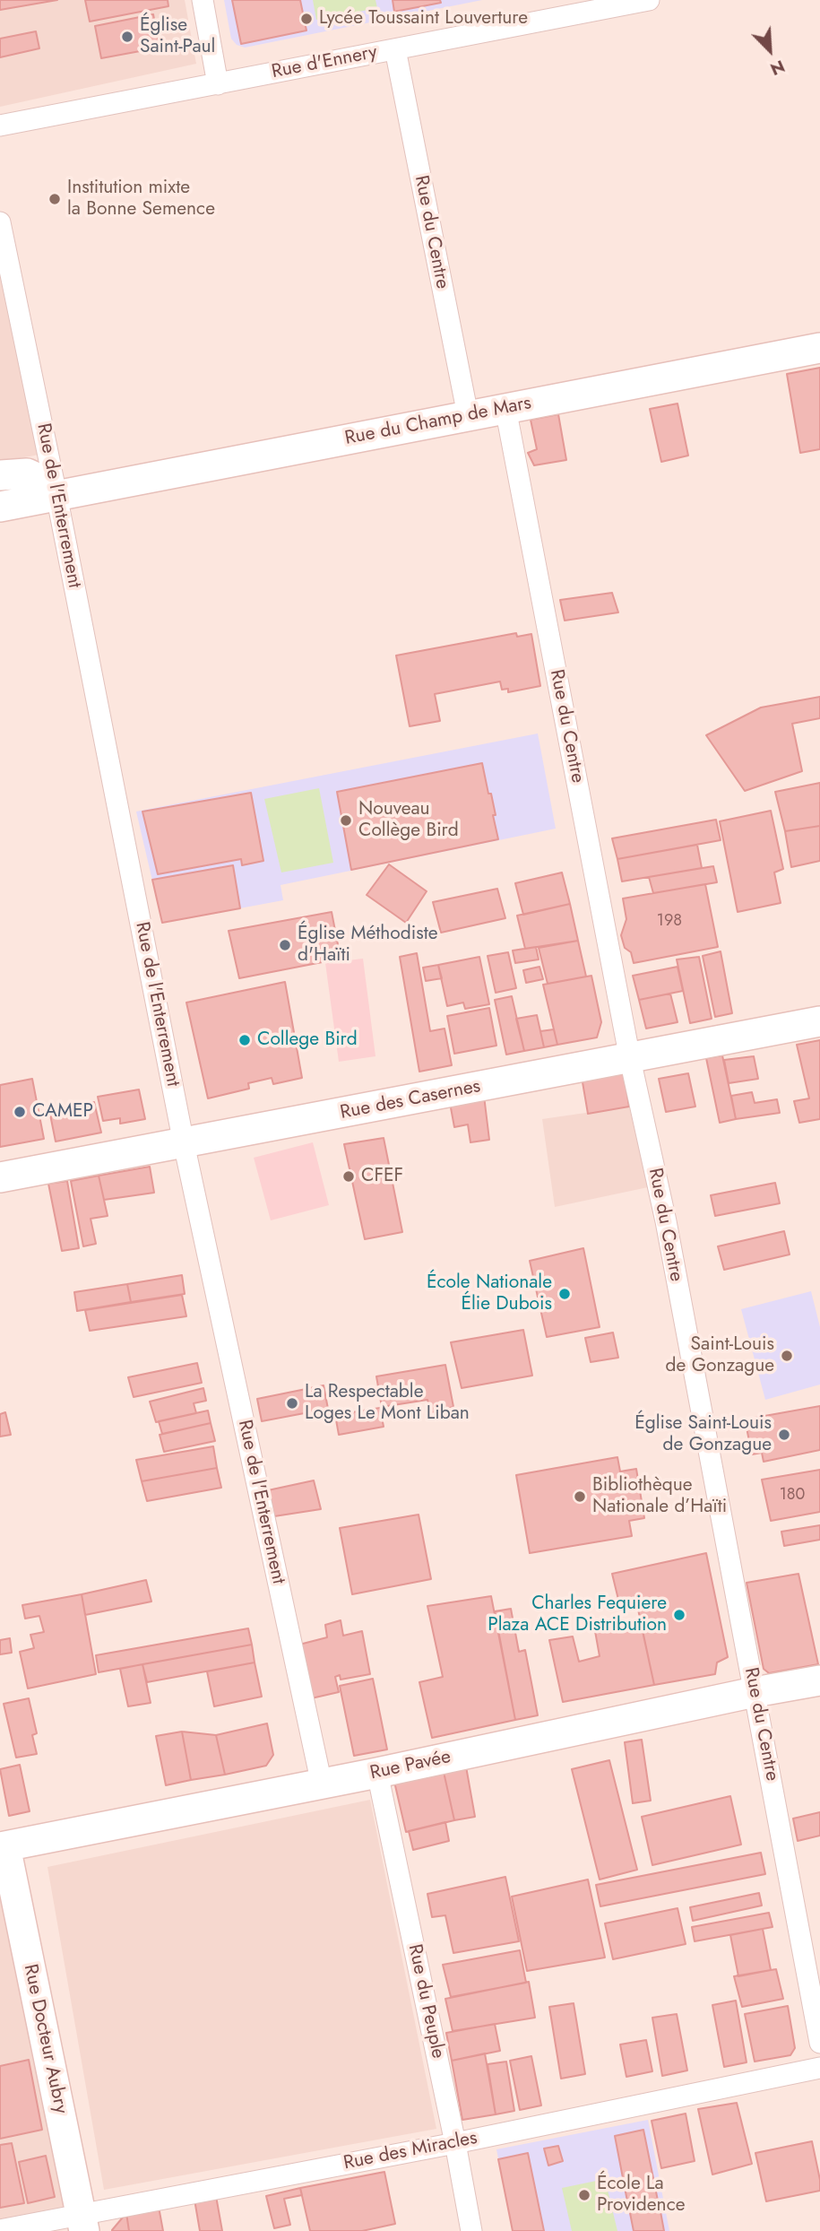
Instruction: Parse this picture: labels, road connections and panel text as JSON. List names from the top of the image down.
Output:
{
  "streets": {
    "main road": [
      "Rue du Champ de Mars",
      "Rue des Casernes",
      "Rue Pavée",
      "Rue Docteur Aubry"
    ],
    "street": [
      "Rue d'Ennery",
      "Rue du Centre",
      "Rue de l'Enterrement",
      "Rue du Peuple",
      "Rue des Miracles"
    ]
  },
  "crossings": [
    ["Rue d'Ennery", "Rue du Centre"],
    ["Rue du Centre", "Rue du Champ de Mars"],
    ["Rue du Centre", "Rue des Casernes"],
    ["Rue du Centre", "Rue Pavée"],
    ["Rue du Champ de Mars", "Rue de l'Enterrement"],
    ["Rue de l'Enterrement", "Rue des Casernes"],
    ["Rue de l'Enterrement", "Rue Pavée"],
    ["Rue Pavée", "Rue du Peuple"],
    ["Rue Pavée", "Rue Docteur Aubry"],
    ["Rue du Peuple", "Rue des Miracles"],
    ["Rue Docteur Aubry", "Rue des Miracles"]
  ],
  "places": [
    "Lycée Toussaint Louverture",
    "Église Saint-Paul",
    "Institution mixte la Bonne Semence",
    "Nouveau Collège Bird",
    "Église Méthodiste d'Haïti",
    "College Bird",
    "CAMEP",
    "CFEF",
    "École Nationale Élie Dubois",
    "Saint-Louis de Gonzague",
    "La Respectable Loges Le Mont Liban",
    "Église Saint-Louis de Gonzague",
    "Bibliothèque Nationale d’Haïti",
    "Charles Fequiere Plaza ACE Distribution",
    "École La Providence"
  ],
  "house_numbers": ["198", "180"],
  "north": "bottom right"
}
